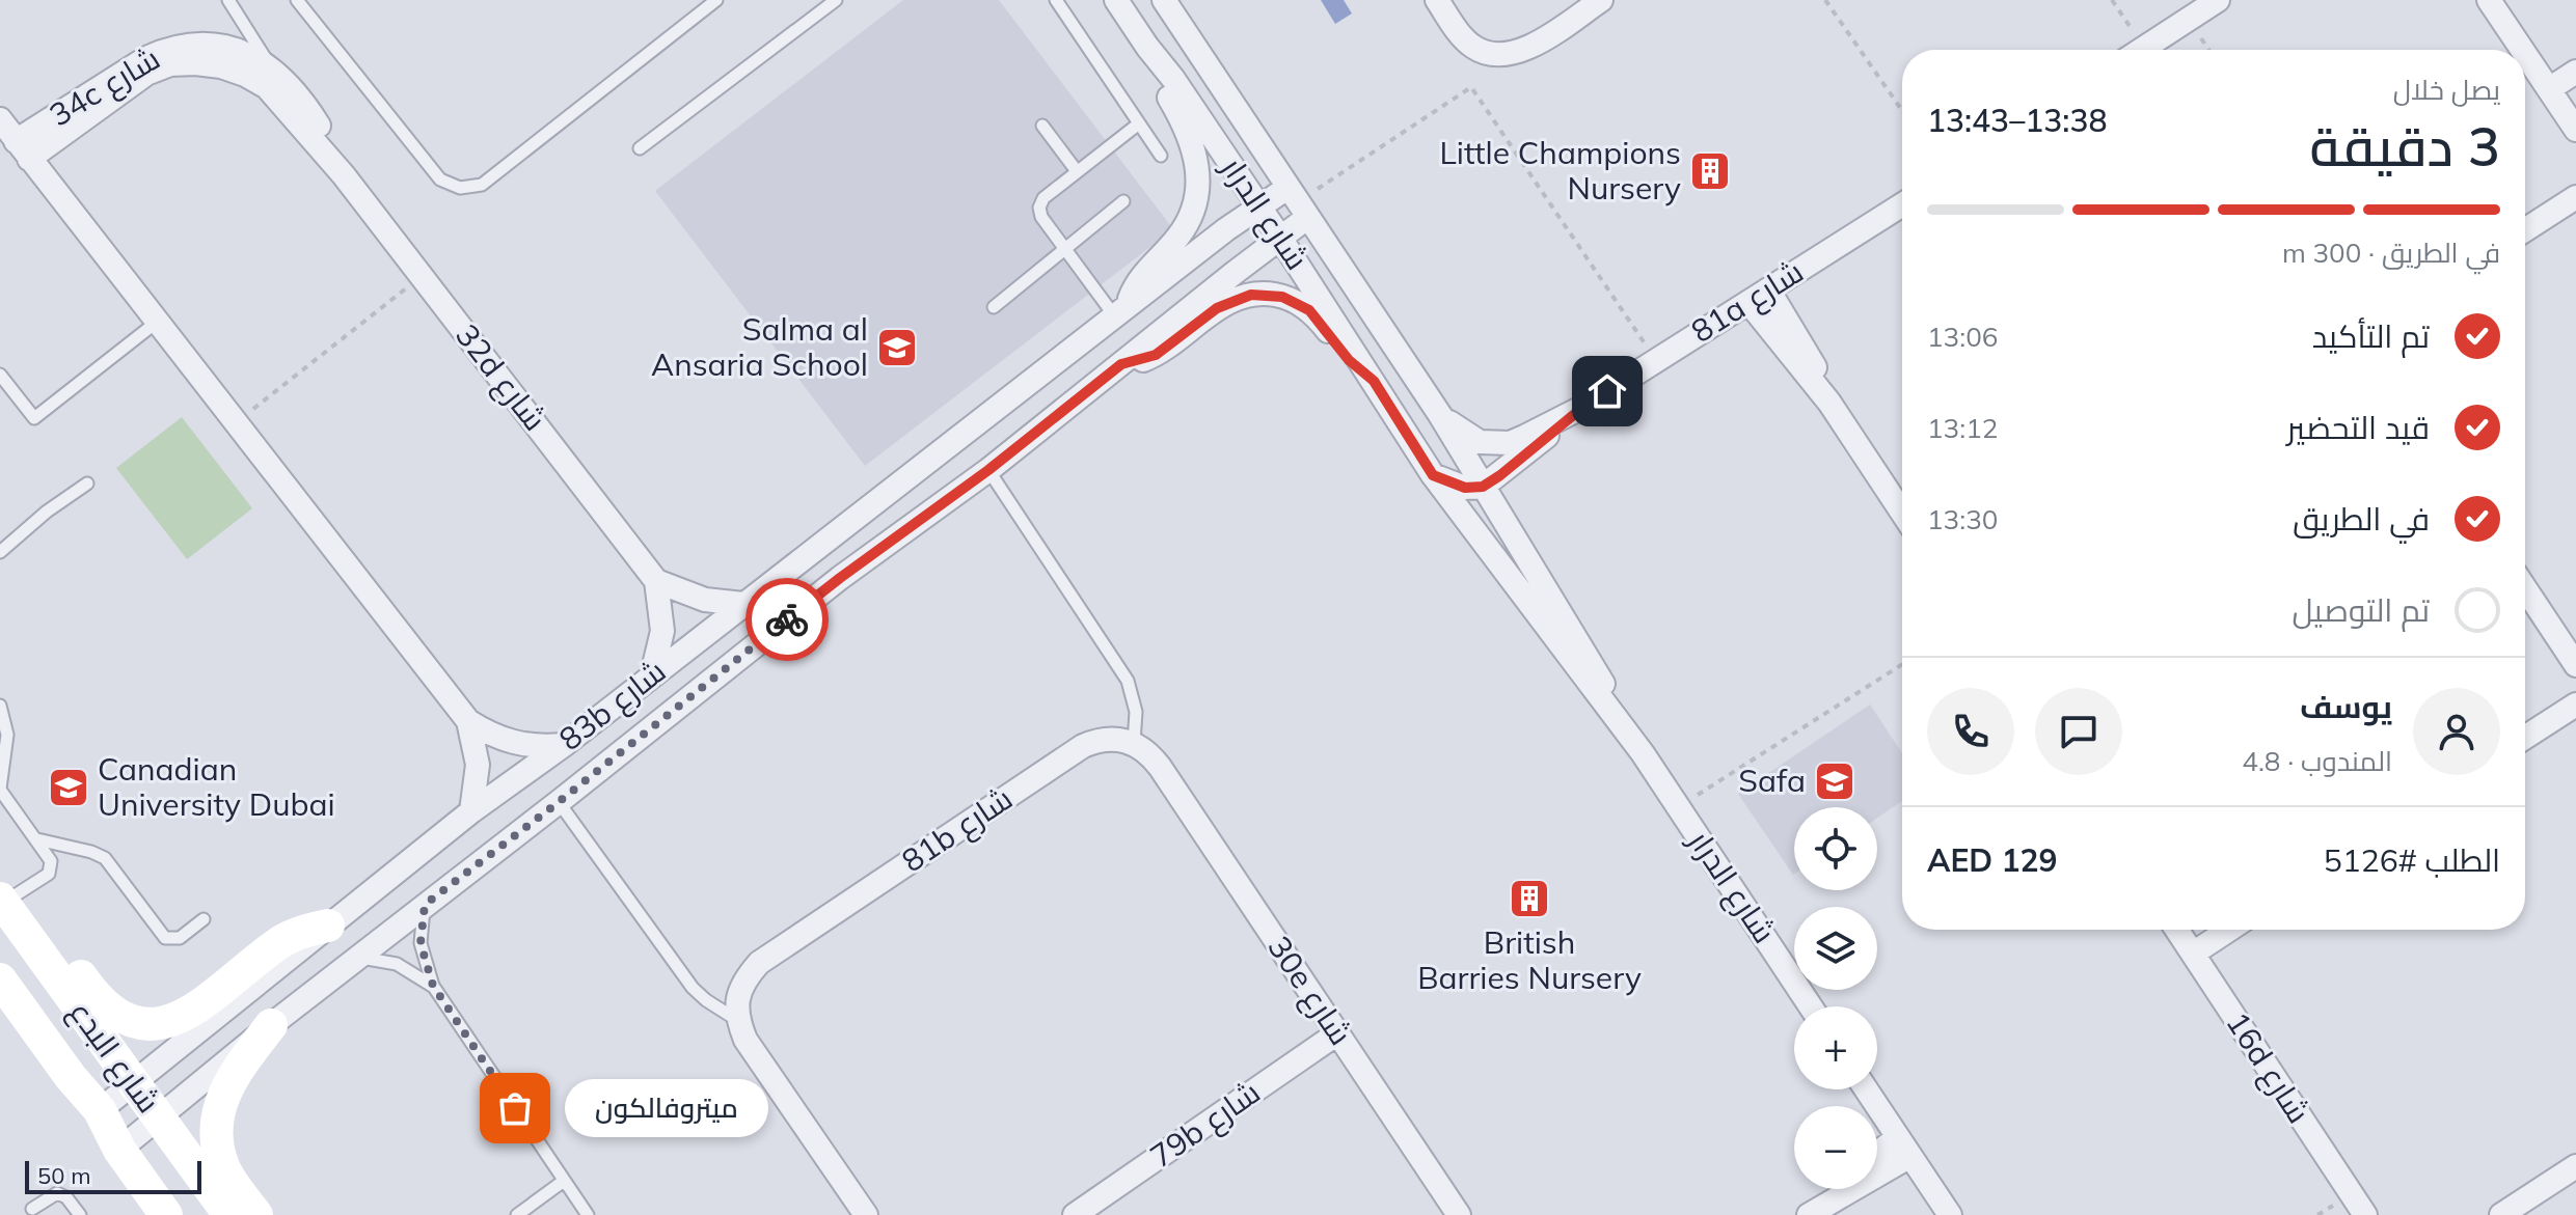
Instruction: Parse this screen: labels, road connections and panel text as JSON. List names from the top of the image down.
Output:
{
  "streets": {
    "main road": ["شارع البدع"],
    "street": [
      "34c شارع",
      "شارع الدرار",
      "81a شارع",
      "32d شارع",
      "83b شارع",
      "81b شارع",
      "30e شارع",
      "16d شارع",
      "79b شارع"
    ]
  },
  "crossings": [
    ["34c شارع", "32d شارع"],
    ["34c شارع", "83b شارع"],
    ["شارع الدرار", "81a شارع"],
    ["شارع الدرار", "83b شارع"],
    ["83b شارع", "شارع البدع"],
    ["81b شارع", "30e شارع"],
    ["30e شارع", "79b شارع"]
  ],
  "places": {
    "building": ["Little Champions Nursery", "British Barries Nursery"],
    "school or university": ["Salma al Ansaria School", "Safa", "Canadian University Dubai"],
    "other": ["ميتروفالكون"]
  },
  "scale_bar": "50 m",
  "page": {
    "heading": ["3 دقيقة", "يصل خلال", "13:38–13:43"],
    "panel": [
      "يوسف",
      "المندوب · 4.8",
      "الطلب #5126",
      "AED 129"
    ],
    "bar": "في الطريق · 300 m",
    "list": [
      ["تم التأكيد", "13:06"],
      ["قيد التحضير", "13:12"],
      ["في الطريق", "13:30"],
      "تم التوصيل"
    ],
    "map_buttons": ["+", "−"],
    "bubble": "ميتروفالكون",
    "scale": "50 m"
  }
}
